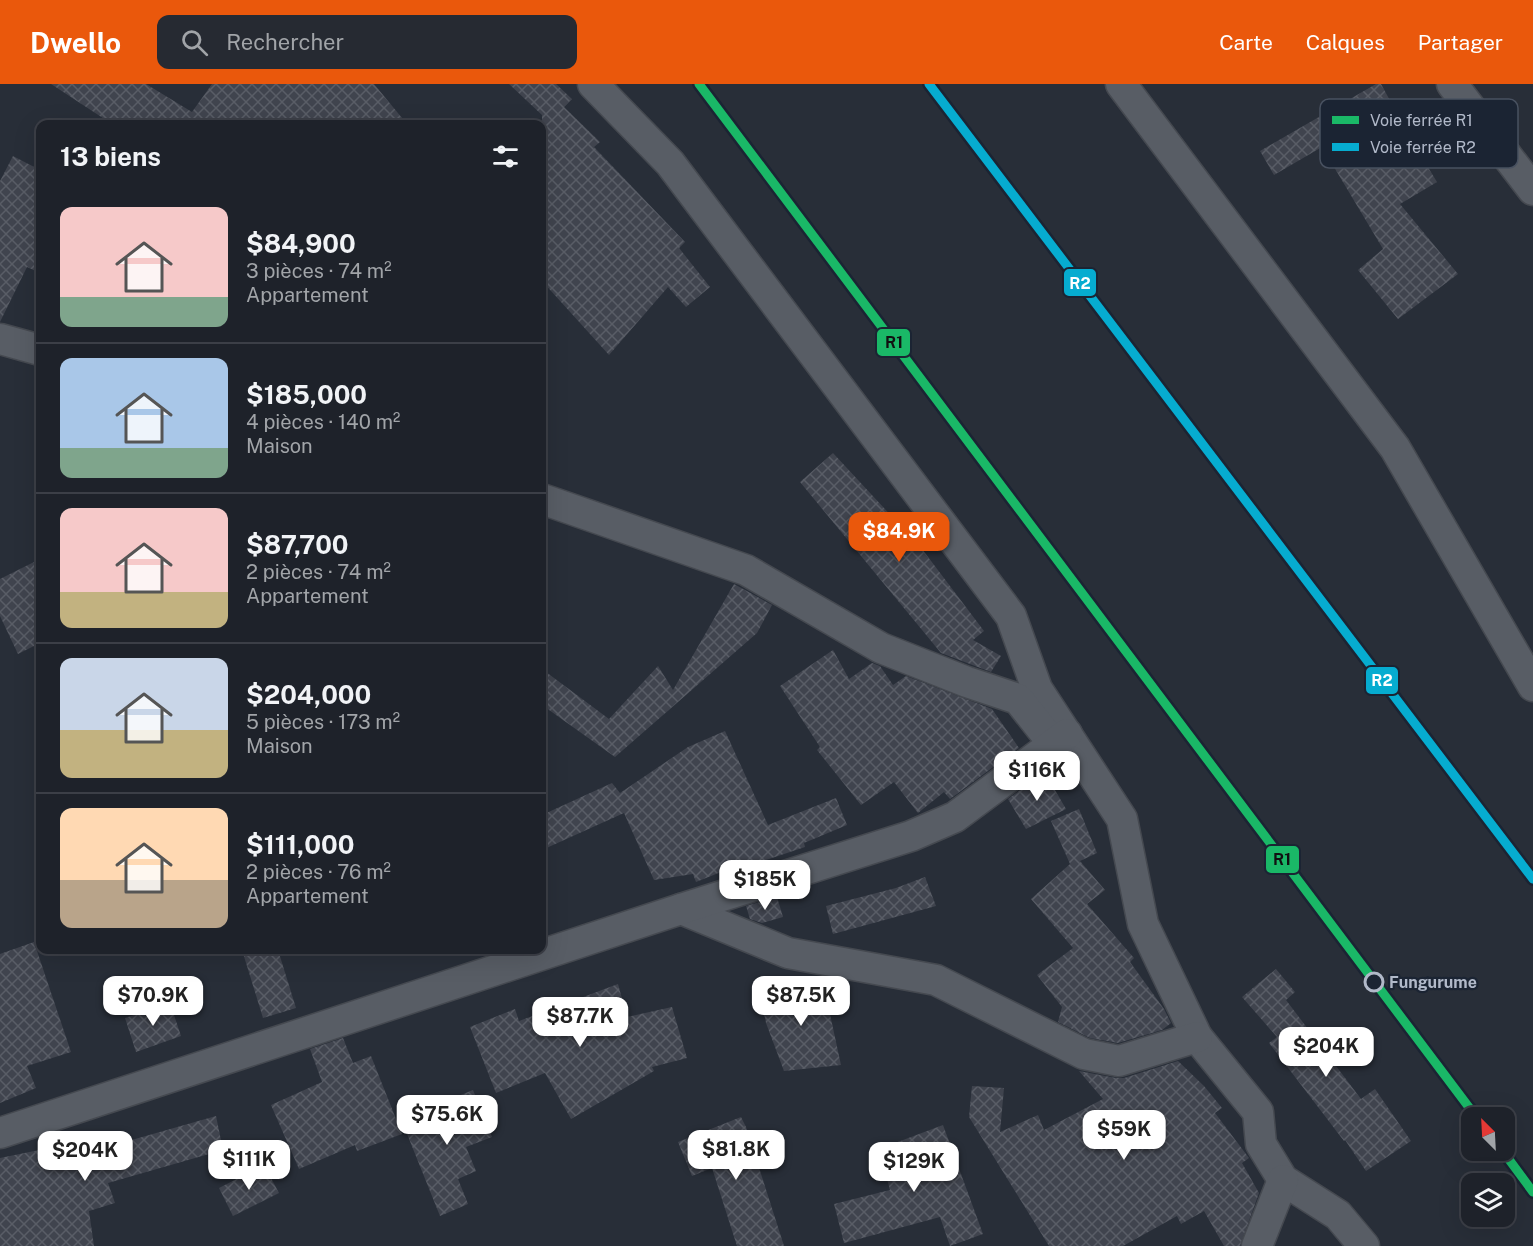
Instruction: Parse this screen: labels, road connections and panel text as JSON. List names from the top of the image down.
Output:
{
  "places": ["Fungurume"],
  "lines": ["rail line R1", "rail line R2"],
  "legend": ["Voie ferrée R1", "Voie ferrée R2"],
  "north": "top left",
  "page": {
    "header": "Dwello",
    "search": "Rechercher",
    "nav": ["Carte", "Calques", "Partager"],
    "heading": "13 biens",
    "list": [
      {
        "name": "$84,900",
        "note": "3 pièces · 74 m² · Appartement"
      },
      {
        "name": "$185,000",
        "note": "4 pièces · 140 m² · Maison"
      },
      {
        "name": "$87,700",
        "note": "2 pièces · 74 m² · Appartement"
      },
      {
        "name": "$204,000",
        "note": "5 pièces · 173 m² · Maison"
      },
      {
        "name": "$111,000",
        "note": "2 pièces · 76 m² · Appartement"
      }
    ],
    "price": [
      "$84.9K",
      "$116K",
      "$185K",
      "$70.9K",
      "$87.5K",
      "$87.7K",
      "$204K",
      "$75.6K",
      "$59K",
      "$81.8K",
      "$204K",
      "$111K",
      "$129K"
    ]
  }
}
